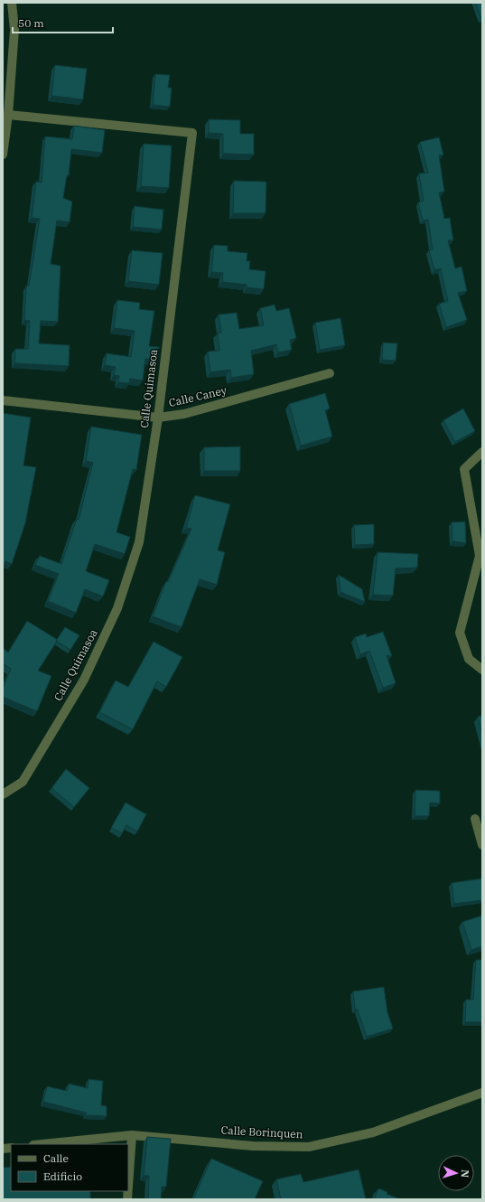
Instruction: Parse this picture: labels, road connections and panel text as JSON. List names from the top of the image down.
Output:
{
  "streets": {
    "street": ["Calle Quimasoa", "Calle Caney", "Calle Borinquen"]
  },
  "crossings": [
    ["Calle Quimasoa", "Calle Caney"]
  ],
  "legend": ["Calle", "Edificio"],
  "scale_bar": "50 m",
  "north": "right"
}
